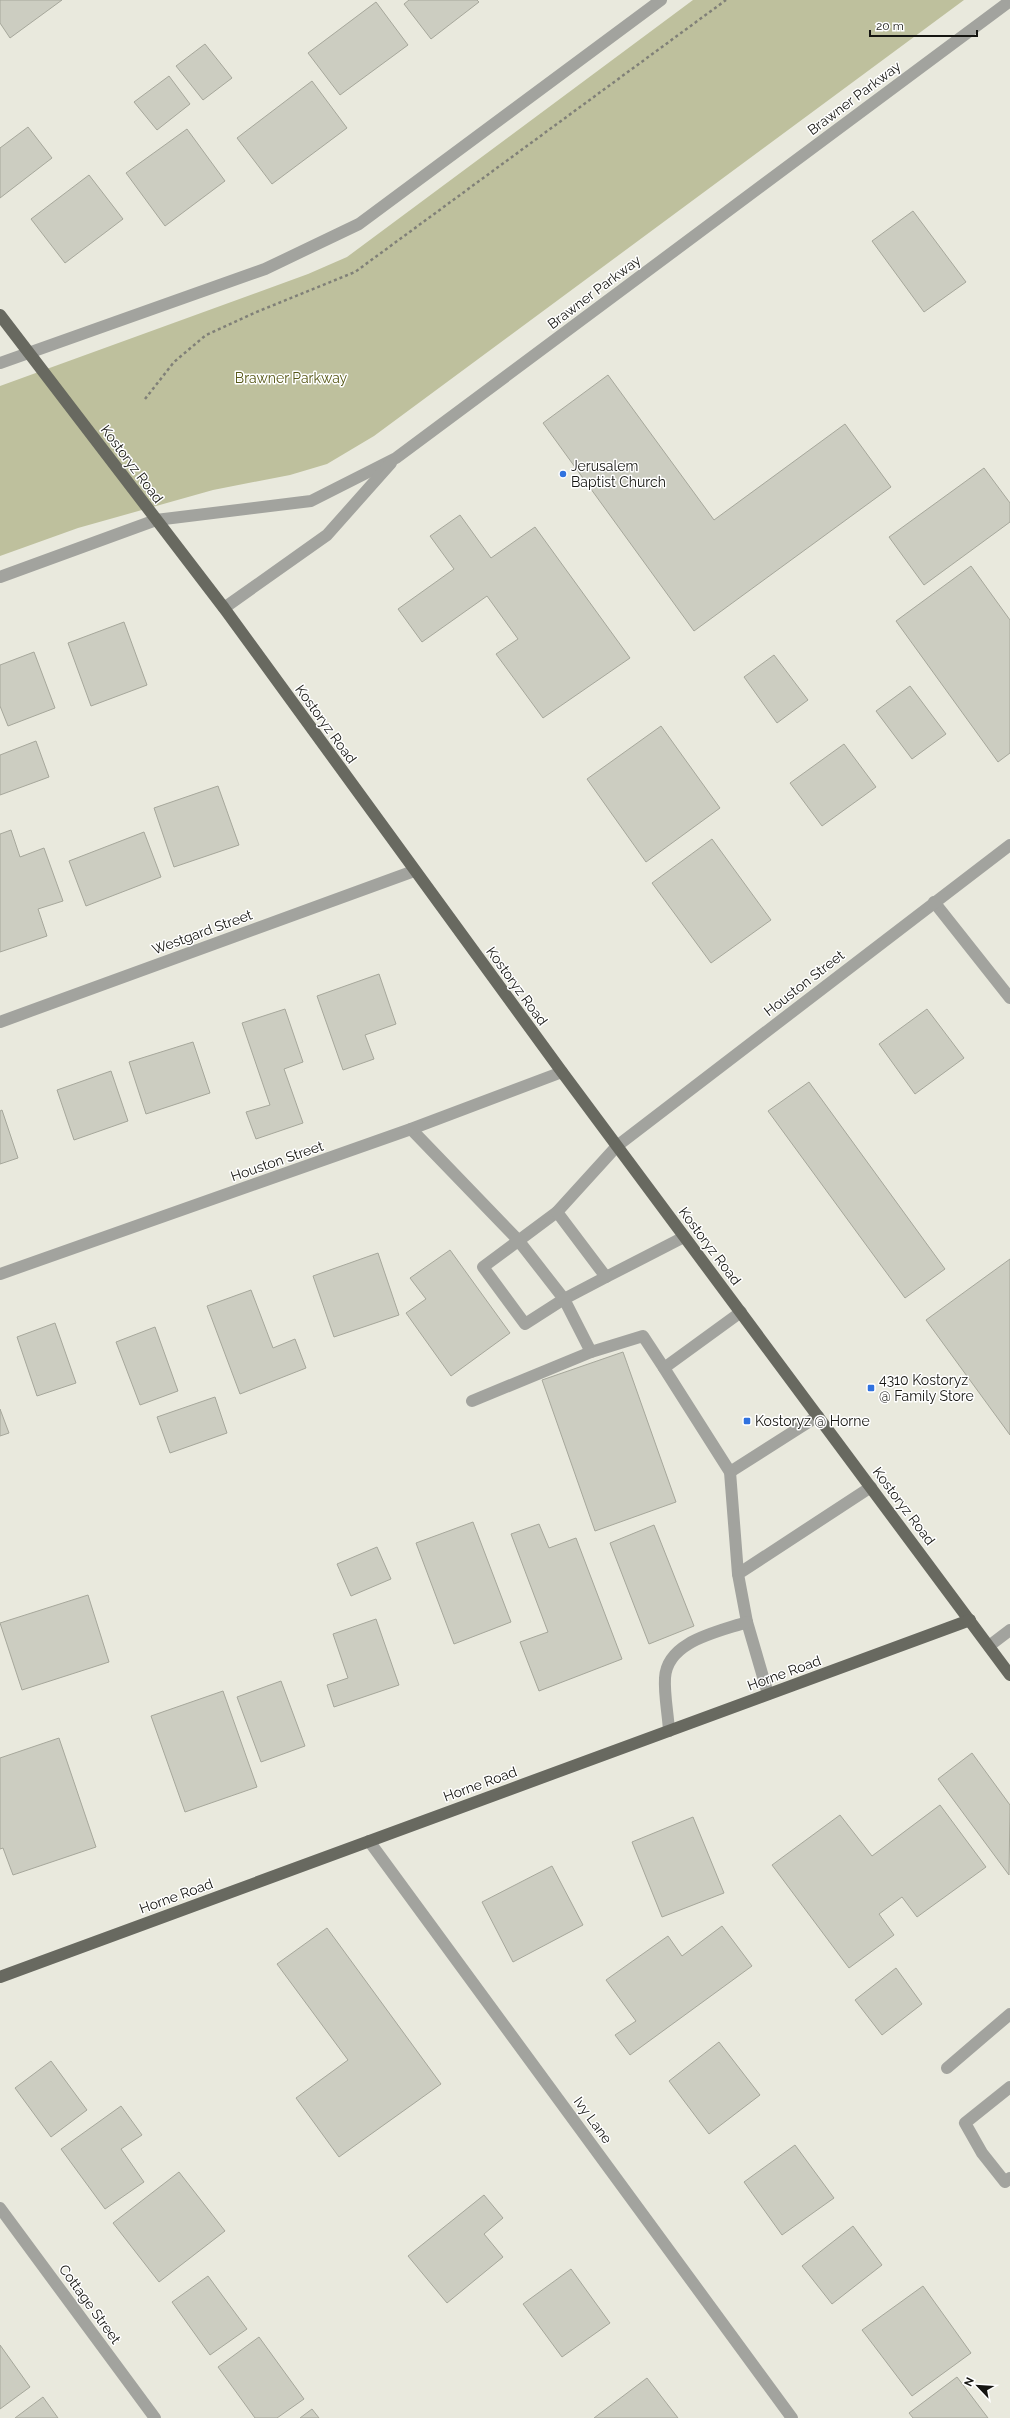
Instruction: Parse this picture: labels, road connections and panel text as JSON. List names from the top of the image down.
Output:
{
  "streets": {
    "main road": ["Kostoryz Road", "Horne Road"],
    "street": [
      "Brawner Parkway",
      "Westgard Street",
      "Houston Street",
      "Ivy Lane",
      "Cottage Street"
    ]
  },
  "crossings": [
    ["Brawner Parkway", "Kostoryz Road"],
    ["Kostoryz Road", "Westgard Street"],
    ["Kostoryz Road", "Houston Street"],
    ["Kostoryz Road", "Horne Road"],
    ["Horne Road", "Ivy Lane"]
  ],
  "parks": ["Brawner Parkway"],
  "places": {
    "other": ["Jerusalem Baptist Church"],
    "transit": ["4310 Kostoryz @ Family Store", "Kostoryz @ Horne"]
  },
  "scale_bar": "20 m",
  "north": "top left"
}
